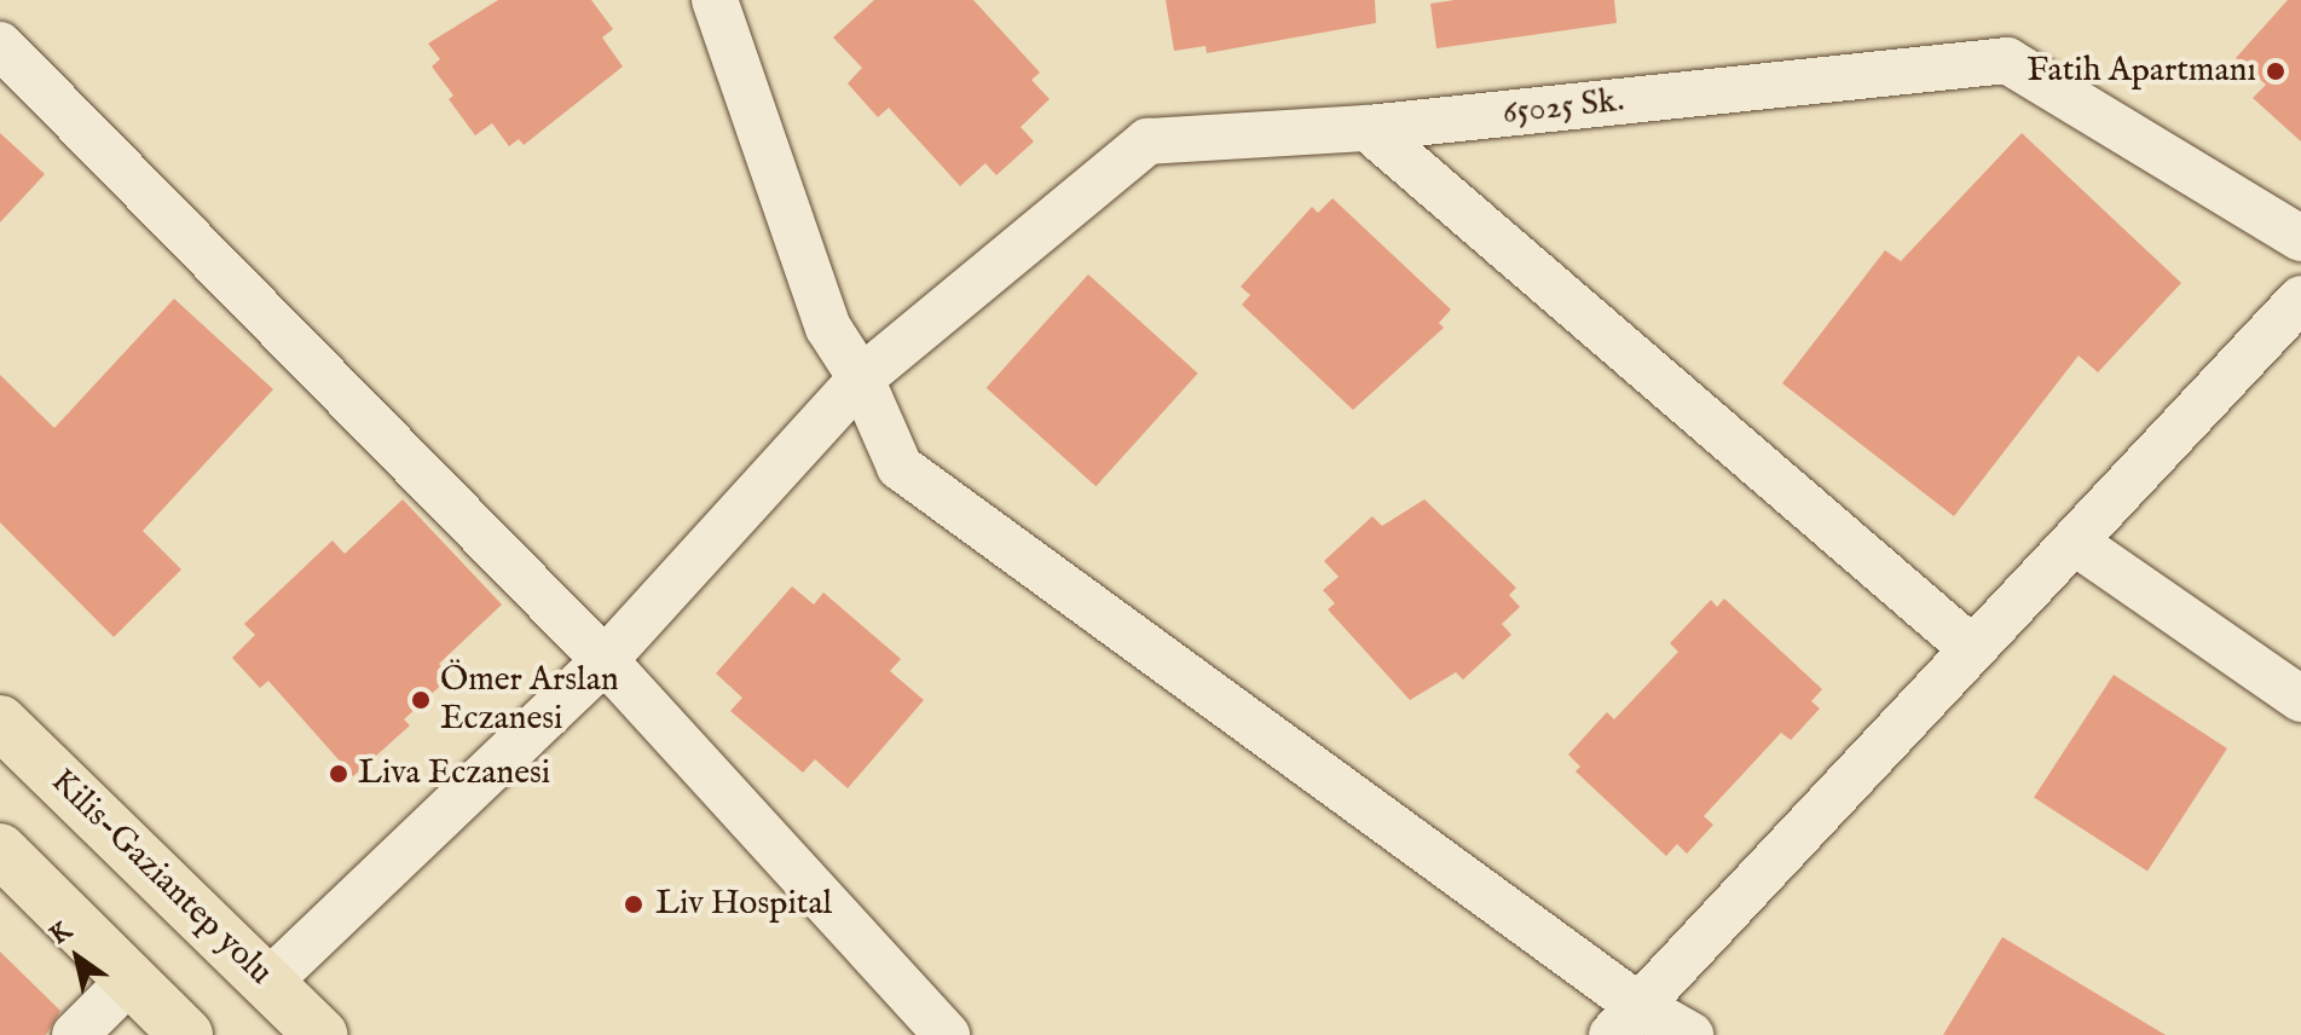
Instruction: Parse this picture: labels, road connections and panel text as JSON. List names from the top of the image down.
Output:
{
  "streets": {
    "highway": ["Kilis-Gaziantep yolu"],
    "street": ["65025 Sk."]
  },
  "crossings": [
    ["65025 Sk.", "Kilis-Gaziantep yolu"]
  ],
  "places": [
    "Fatih Apartmanı",
    "Ömer Arslan Eczanesi",
    "Liva Eczanesi",
    "Liv Hospital"
  ],
  "north": "top left"
}
